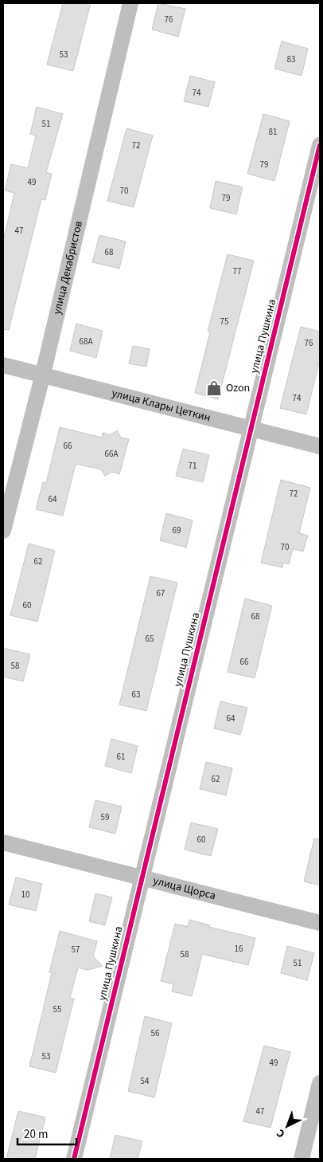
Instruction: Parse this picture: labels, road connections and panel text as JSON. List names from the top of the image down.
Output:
{
  "streets": {
    "street": [
      "улица Декабристов",
      "улица Пушкина",
      "улица Клары Цеткин",
      "улица Щорса"
    ]
  },
  "crossings": [
    ["улица Декабристов", "улица Клары Цеткин"],
    ["улица Пушкина", "улица Клары Цеткин"],
    ["улица Пушкина", "улица Щорса"]
  ],
  "places": {
    "shop": ["Ozon"]
  },
  "house_numbers": [
    "76",
    "53",
    "83",
    "74",
    "51",
    "81",
    "72",
    "79",
    "49",
    "70",
    "79",
    "47",
    "68",
    "77",
    "75",
    "68А",
    "76",
    "74",
    "66",
    "66А",
    "71",
    "72",
    "64",
    "69",
    "70",
    "62",
    "67",
    "60",
    "68",
    "65",
    "66",
    "58",
    "63",
    "64",
    "61",
    "62",
    "59",
    "60",
    "10",
    "16",
    "57",
    "58",
    "51",
    "55",
    "56",
    "53",
    "49",
    "54",
    "47"
  ],
  "scale_bar": "20 m",
  "north": "bottom left"
}
